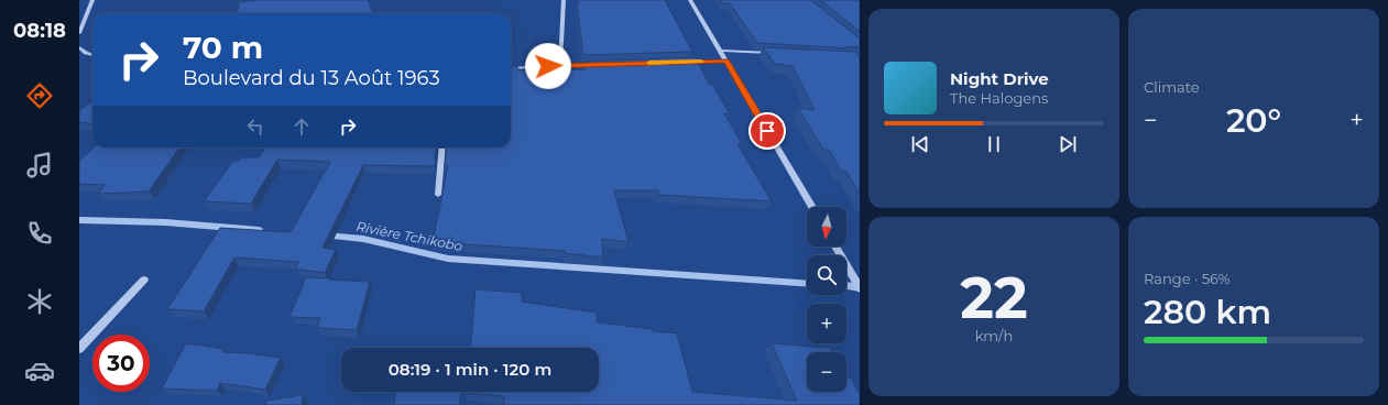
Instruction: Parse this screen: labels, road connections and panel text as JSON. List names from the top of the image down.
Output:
{
  "water": ["Rivière Tchikobo"],
  "north": "bottom",
  "page": {
    "tabs": "08:18",
    "tile": [
      "Climate",
      ["22", "km/h"],
      ["Range · 56%", "280 km"]
    ],
    "turn": ["70 m", "Boulevard du 13 Août 1963"],
    "song": ["Night Drive", "The Halogens"],
    "heat": ["−", "20°", "+"],
    "map_buttons": ["+", "−"],
    "limit": "30",
    "trip": "08:19 · 1 min · 120 m"
  }
}
